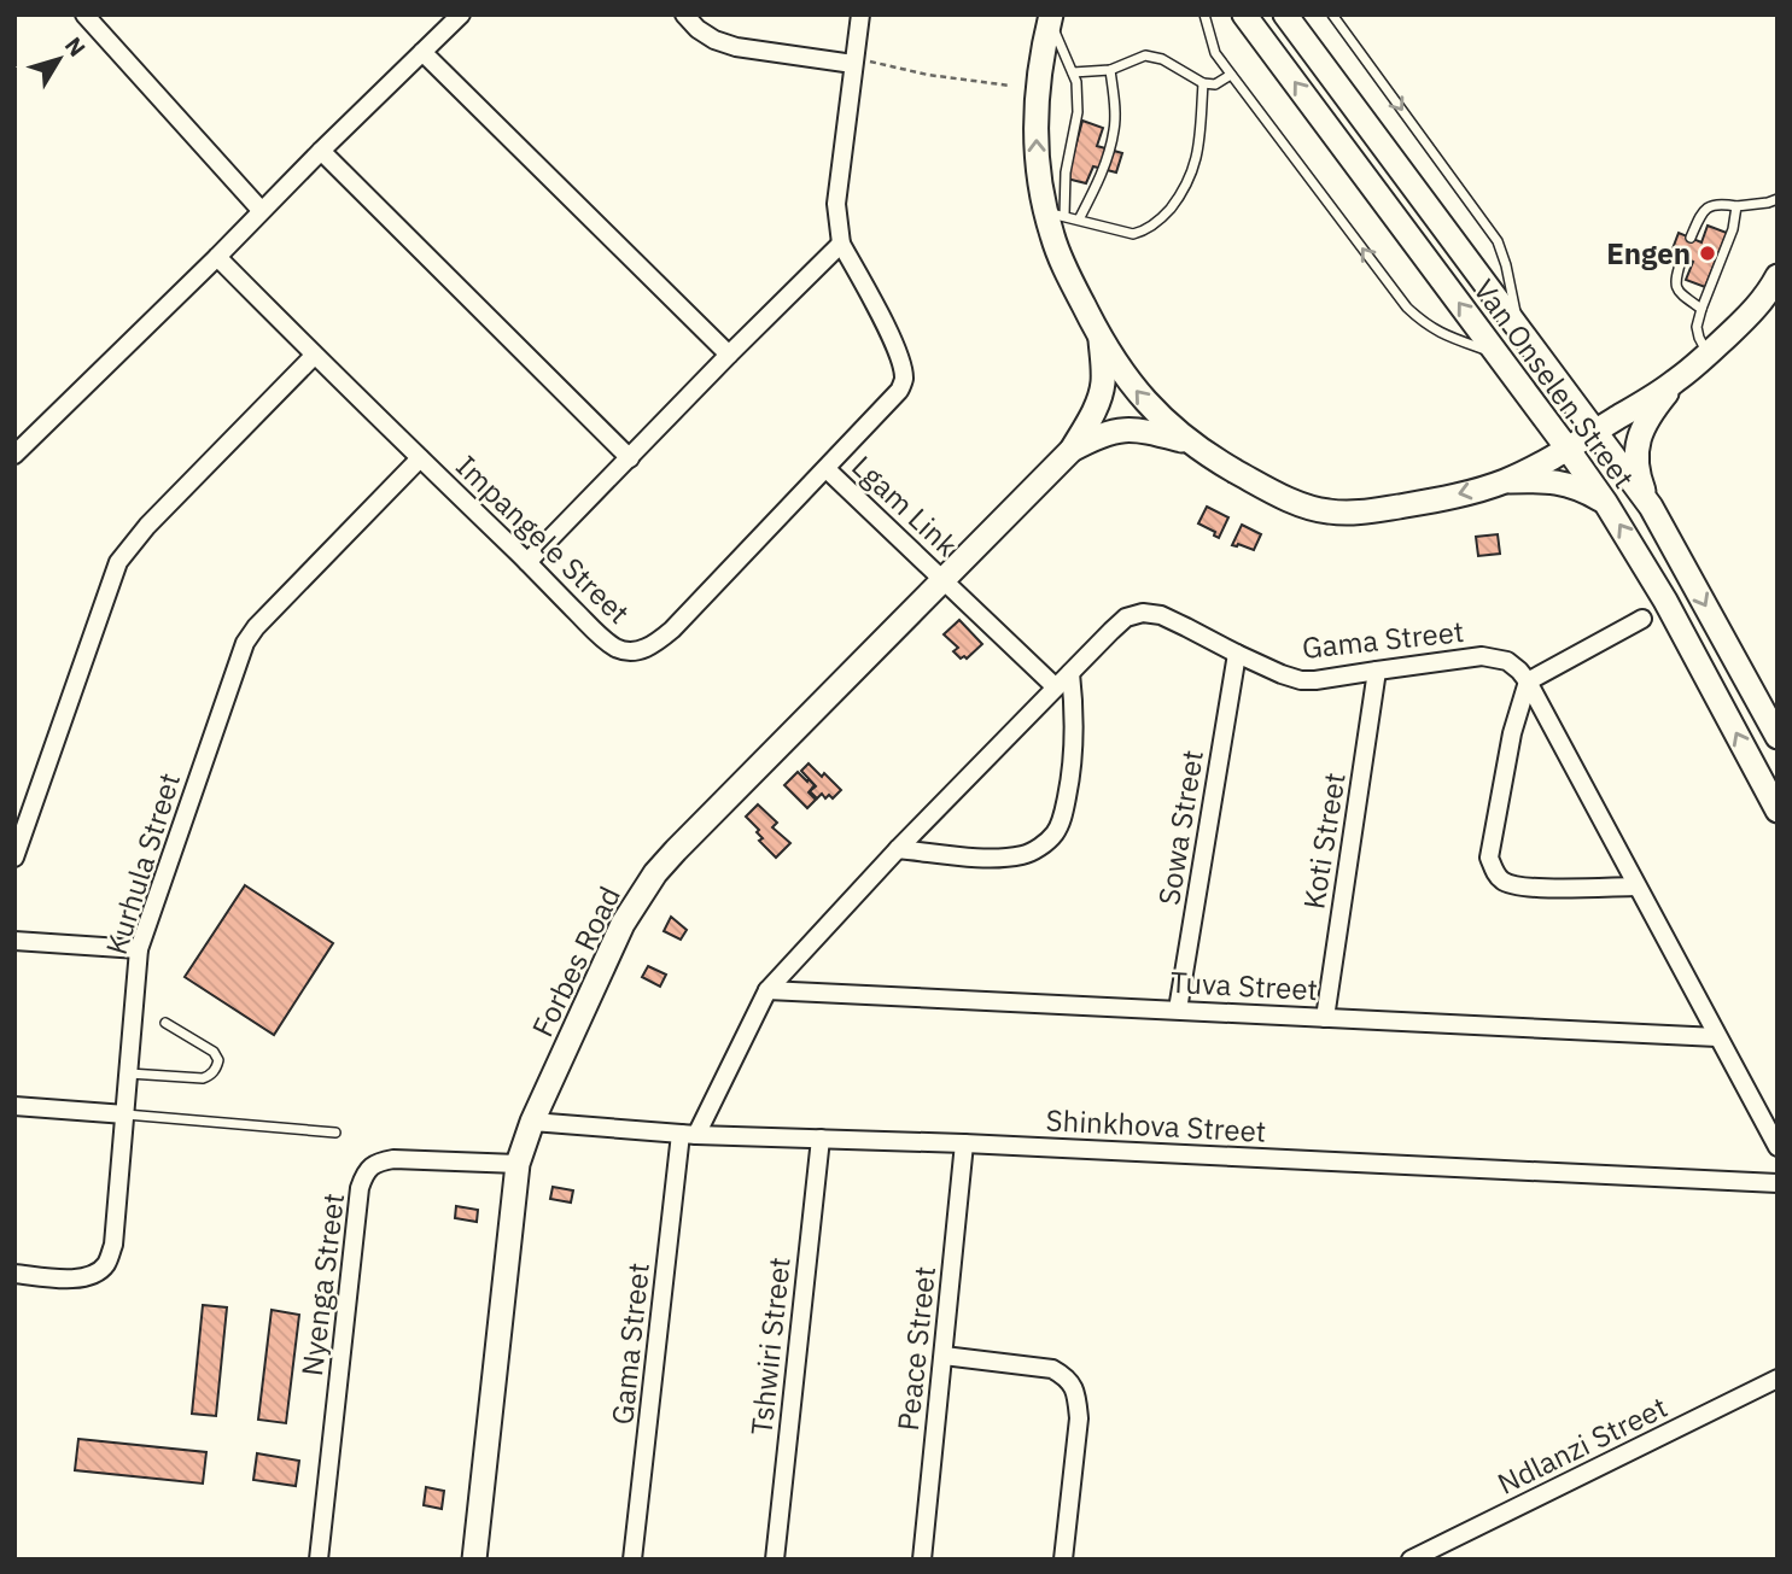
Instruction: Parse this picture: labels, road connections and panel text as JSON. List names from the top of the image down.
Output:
{
  "streets": {
    "street": [
      "Van Onselen Street",
      "Lgam Link",
      "Impangele Street",
      "Gama Street",
      "Sowa Street",
      "Koti Street",
      "Kurhula Street",
      "Forbes Road",
      "Tuva Street",
      "Shinkhova Street",
      "Nyenga Street",
      "Tshwiri Street",
      "Peace Street",
      "Ndlanzi Street"
    ]
  },
  "crossings": [
    ["Lgam Link", "Impangele Street"],
    ["Lgam Link", "Gama Street"],
    ["Lgam Link", "Forbes Road"],
    ["Impangele Street", "Kurhula Street"],
    ["Gama Street", "Sowa Street"],
    ["Gama Street", "Koti Street"],
    ["Gama Street", "Tuva Street"],
    ["Gama Street", "Shinkhova Street"],
    ["Sowa Street", "Tuva Street"],
    ["Koti Street", "Tuva Street"],
    ["Forbes Road", "Shinkhova Street"],
    ["Forbes Road", "Nyenga Street"],
    ["Shinkhova Street", "Tshwiri Street"],
    ["Shinkhova Street", "Peace Street"]
  ],
  "places": ["Engen"],
  "north": "top right"
}
